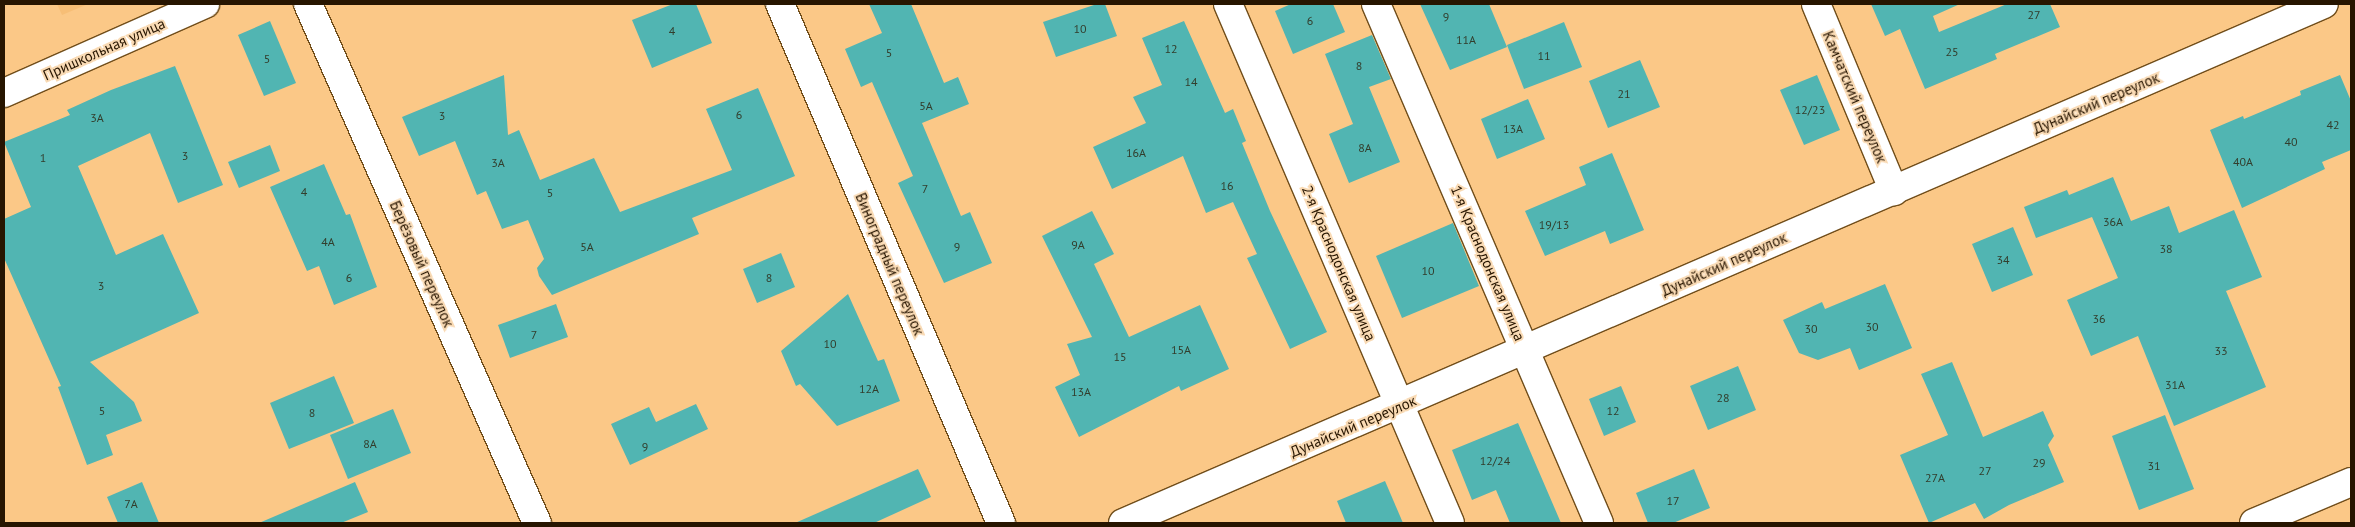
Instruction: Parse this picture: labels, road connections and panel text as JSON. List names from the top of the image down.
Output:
{
  "streets": {
    "street": [
      "Пришкольная улица",
      "Камчатский переулок",
      "Дунайский переулок",
      "2-я Краснодонская улица",
      "1-я Краснодонская улица",
      "Берёзовый переулок",
      "Виноградный переулок"
    ]
  },
  "crossings": [
    ["Камчатский переулок", "Дунайский переулок"],
    ["Дунайский переулок", "2-я Краснодонская улица"],
    ["Дунайский переулок", "1-я Краснодонская улица"]
  ],
  "house_numbers": [
    "27",
    "9",
    "6",
    "10",
    "4",
    "11А",
    "12",
    "25",
    "5",
    "11",
    "5",
    "8",
    "14",
    "21",
    "5А",
    "12/23",
    "6",
    "3",
    "3А",
    "42",
    "13А",
    "40",
    "8А",
    "16А",
    "3",
    "1",
    "40А",
    "3А",
    "16",
    "7",
    "4",
    "5",
    "36А",
    "19/13",
    "4А",
    "9А",
    "5А",
    "9",
    "38",
    "34",
    "10",
    "6",
    "8",
    "3",
    "36",
    "30",
    "30",
    "7",
    "10",
    "15А",
    "33",
    "15",
    "31А",
    "12А",
    "13А",
    "28",
    "5",
    "12",
    "8",
    "8А",
    "9",
    "12/24",
    "29",
    "31",
    "27",
    "27А",
    "17",
    "7А"
  ]
}
